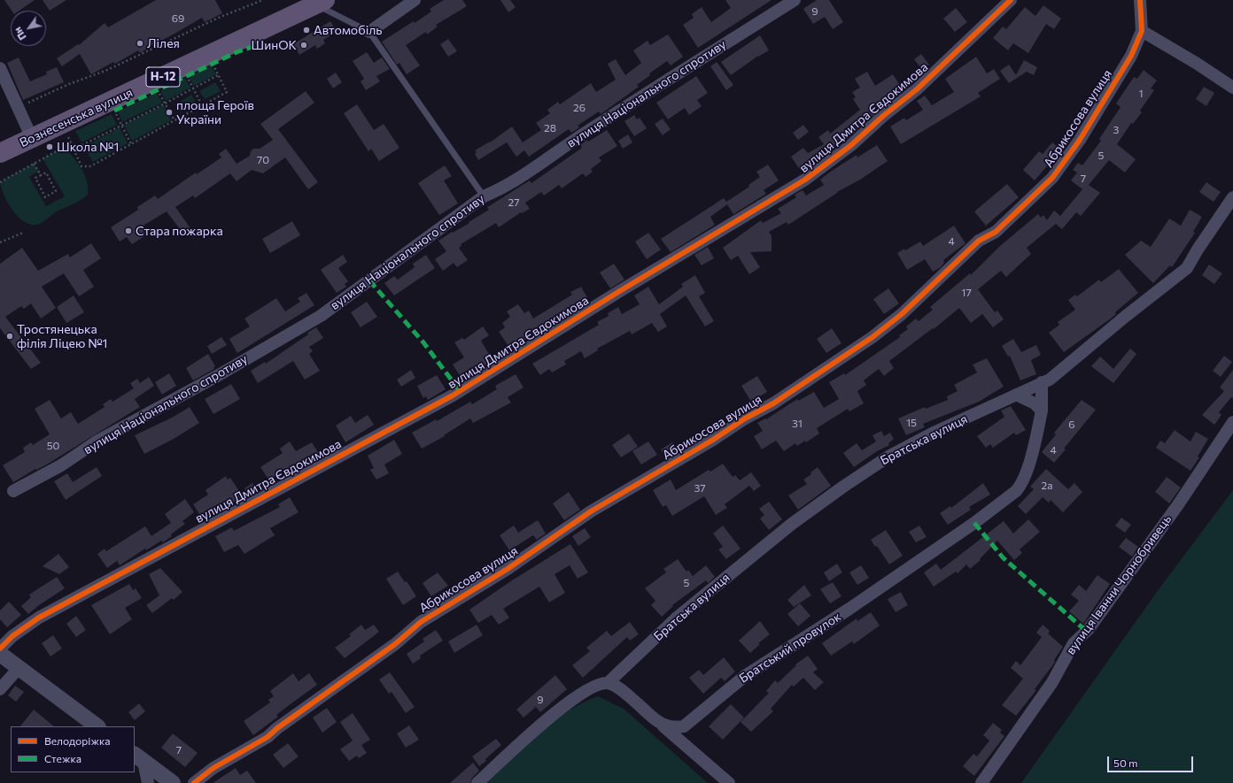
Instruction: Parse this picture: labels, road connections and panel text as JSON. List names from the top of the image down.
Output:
{
  "streets": {
    "main road": ["Н-12", "Вознесенська вулиця"],
    "street": [
      "вулиця Національного спротиву",
      "вулиця Дмитра Євдокимова",
      "Абрикосова вулиця",
      "Братська вулиця",
      "вулиця Іванни Чорнобривець",
      "Братський провулок"
    ]
  },
  "crossings": [
    ["Братська вулиця", "Братський провулок"]
  ],
  "places": [
    "Автомобіль",
    "Лілея",
    "ШинОК",
    "площа Героїв України",
    "Школа №1",
    "Стара пожарка",
    "Тростянецька філія Ліцею №1"
  ],
  "house_numbers": [
    "9",
    "69",
    "1",
    "26",
    "28",
    "3",
    "5",
    "70",
    "7",
    "27",
    "4",
    "17",
    "15",
    "31",
    "6",
    "50",
    "4",
    "2а",
    "37",
    "5",
    "9",
    "7"
  ],
  "legend": ["Велодоріжка", "Стежка"],
  "scale_bar": "50 m",
  "north": "bottom left"
}
